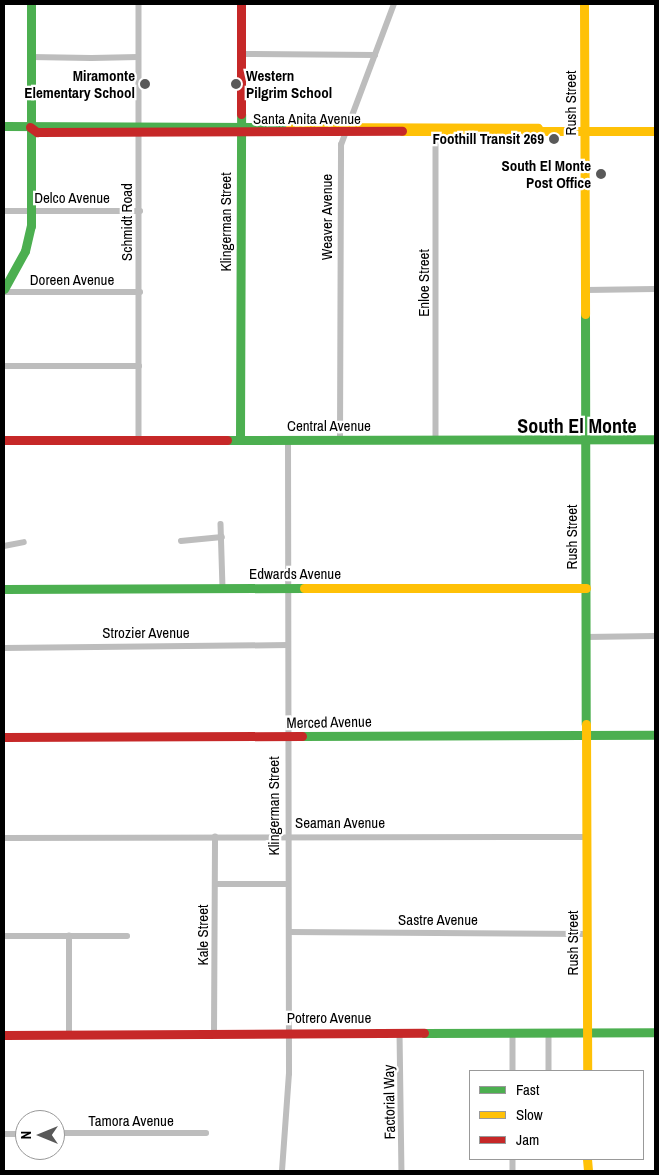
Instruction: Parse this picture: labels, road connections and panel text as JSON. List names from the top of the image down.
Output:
{
  "streets": {
    "street": [
      "Rush Street",
      "Santa Anita Avenue",
      "Delco Avenue",
      "Weaver Avenue",
      "Schmidt Road",
      "Klingerman Street",
      "Doreen Avenue",
      "Enloe Street",
      "Central Avenue",
      "Edwards Avenue",
      "Strozier Avenue",
      "Merced Avenue",
      "Seaman Avenue",
      "Sastre Avenue",
      "Kale Street",
      "Potrero Avenue",
      "Factorial Way",
      "Tamora Avenue"
    ]
  },
  "crossings": [
    ["Rush Street", "Santa Anita Avenue"],
    ["Rush Street", "Central Avenue"],
    ["Rush Street", "Edwards Avenue"],
    ["Rush Street", "Merced Avenue"],
    ["Rush Street", "Seaman Avenue"],
    ["Rush Street", "Sastre Avenue"],
    ["Rush Street", "Potrero Avenue"],
    ["Santa Anita Avenue", "Weaver Avenue"],
    ["Santa Anita Avenue", "Schmidt Road"],
    ["Santa Anita Avenue", "Klingerman Street"],
    ["Santa Anita Avenue", "Enloe Street"],
    ["Delco Avenue", "Schmidt Road"],
    ["Weaver Avenue", "Central Avenue"],
    ["Schmidt Road", "Doreen Avenue"],
    ["Schmidt Road", "Central Avenue"],
    ["Klingerman Street", "Central Avenue"],
    ["Klingerman Street", "Edwards Avenue"],
    ["Klingerman Street", "Strozier Avenue"],
    ["Klingerman Street", "Merced Avenue"],
    ["Klingerman Street", "Seaman Avenue"],
    ["Klingerman Street", "Sastre Avenue"],
    ["Klingerman Street", "Potrero Avenue"],
    ["Enloe Street", "Central Avenue"],
    ["Seaman Avenue", "Kale Street"],
    ["Kale Street", "Potrero Avenue"],
    ["Potrero Avenue", "Factorial Way"]
  ],
  "districts": ["South El Monte"],
  "places": [
    "Miramonte Elementary School",
    "Western Pilgrim School",
    "Foothill Transit 269",
    "South El Monte Post Office"
  ],
  "legend": ["Fast", "Slow", "Jam"],
  "north": "left"
}
